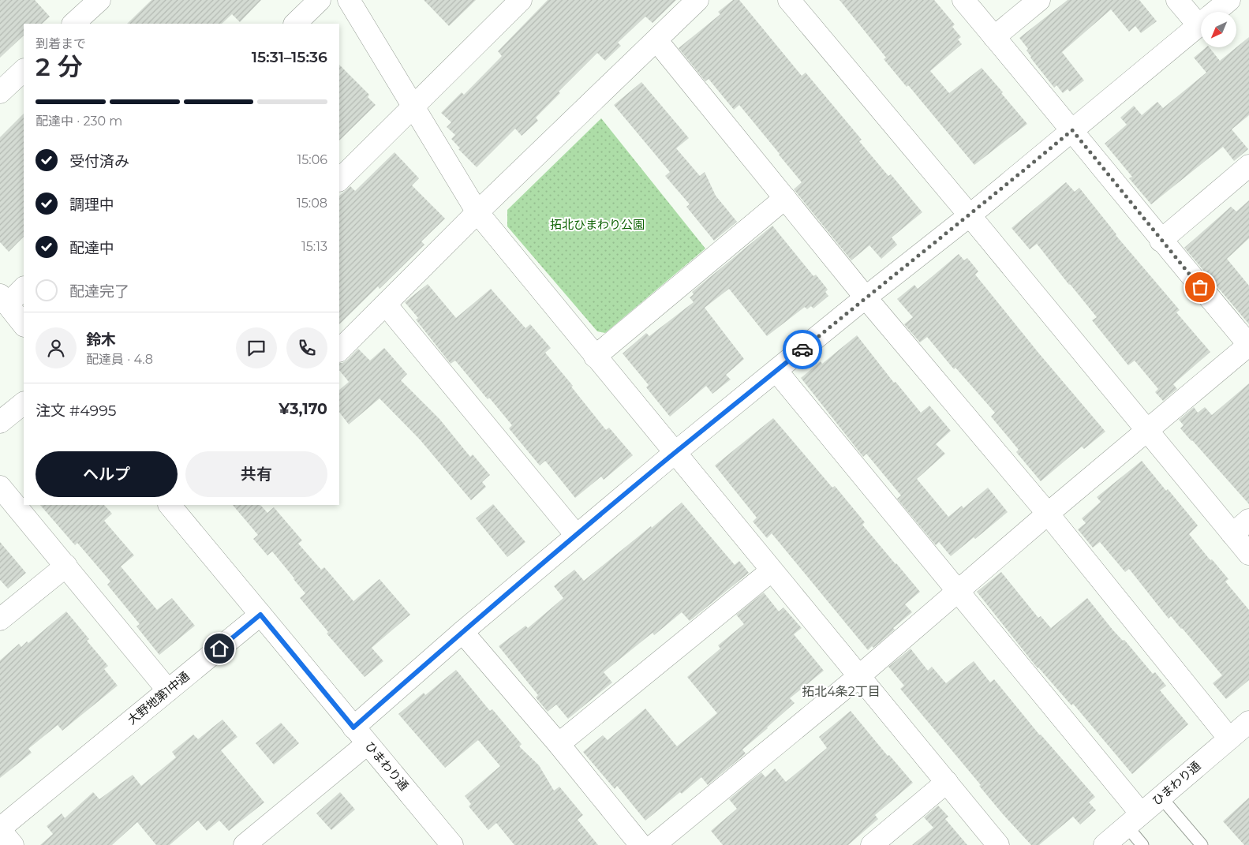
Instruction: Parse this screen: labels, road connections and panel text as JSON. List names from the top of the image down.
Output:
{
  "streets": {
    "street": ["大野地第1中通", "ひまわり通"]
  },
  "crossings": [
    ["大野地第1中通", "ひまわり通"]
  ],
  "districts": ["拓北4条2丁目"],
  "parks": ["拓北ひまわり公園"],
  "north": "bottom left",
  "page": {
    "heading": ["2 分", "到着まで", "15:31–15:36"],
    "panel": [
      "鈴木",
      "配達員 · 4.8",
      "注文 #4995",
      "¥3,170"
    ],
    "bar": "配達中 · 230 m",
    "list": [
      ["受付済み", "15:06"],
      ["調理中", "15:08"],
      ["配達中", "15:13"],
      "配達完了"
    ],
    "buttons": ["ヘルプ", "共有"]
  }
}
